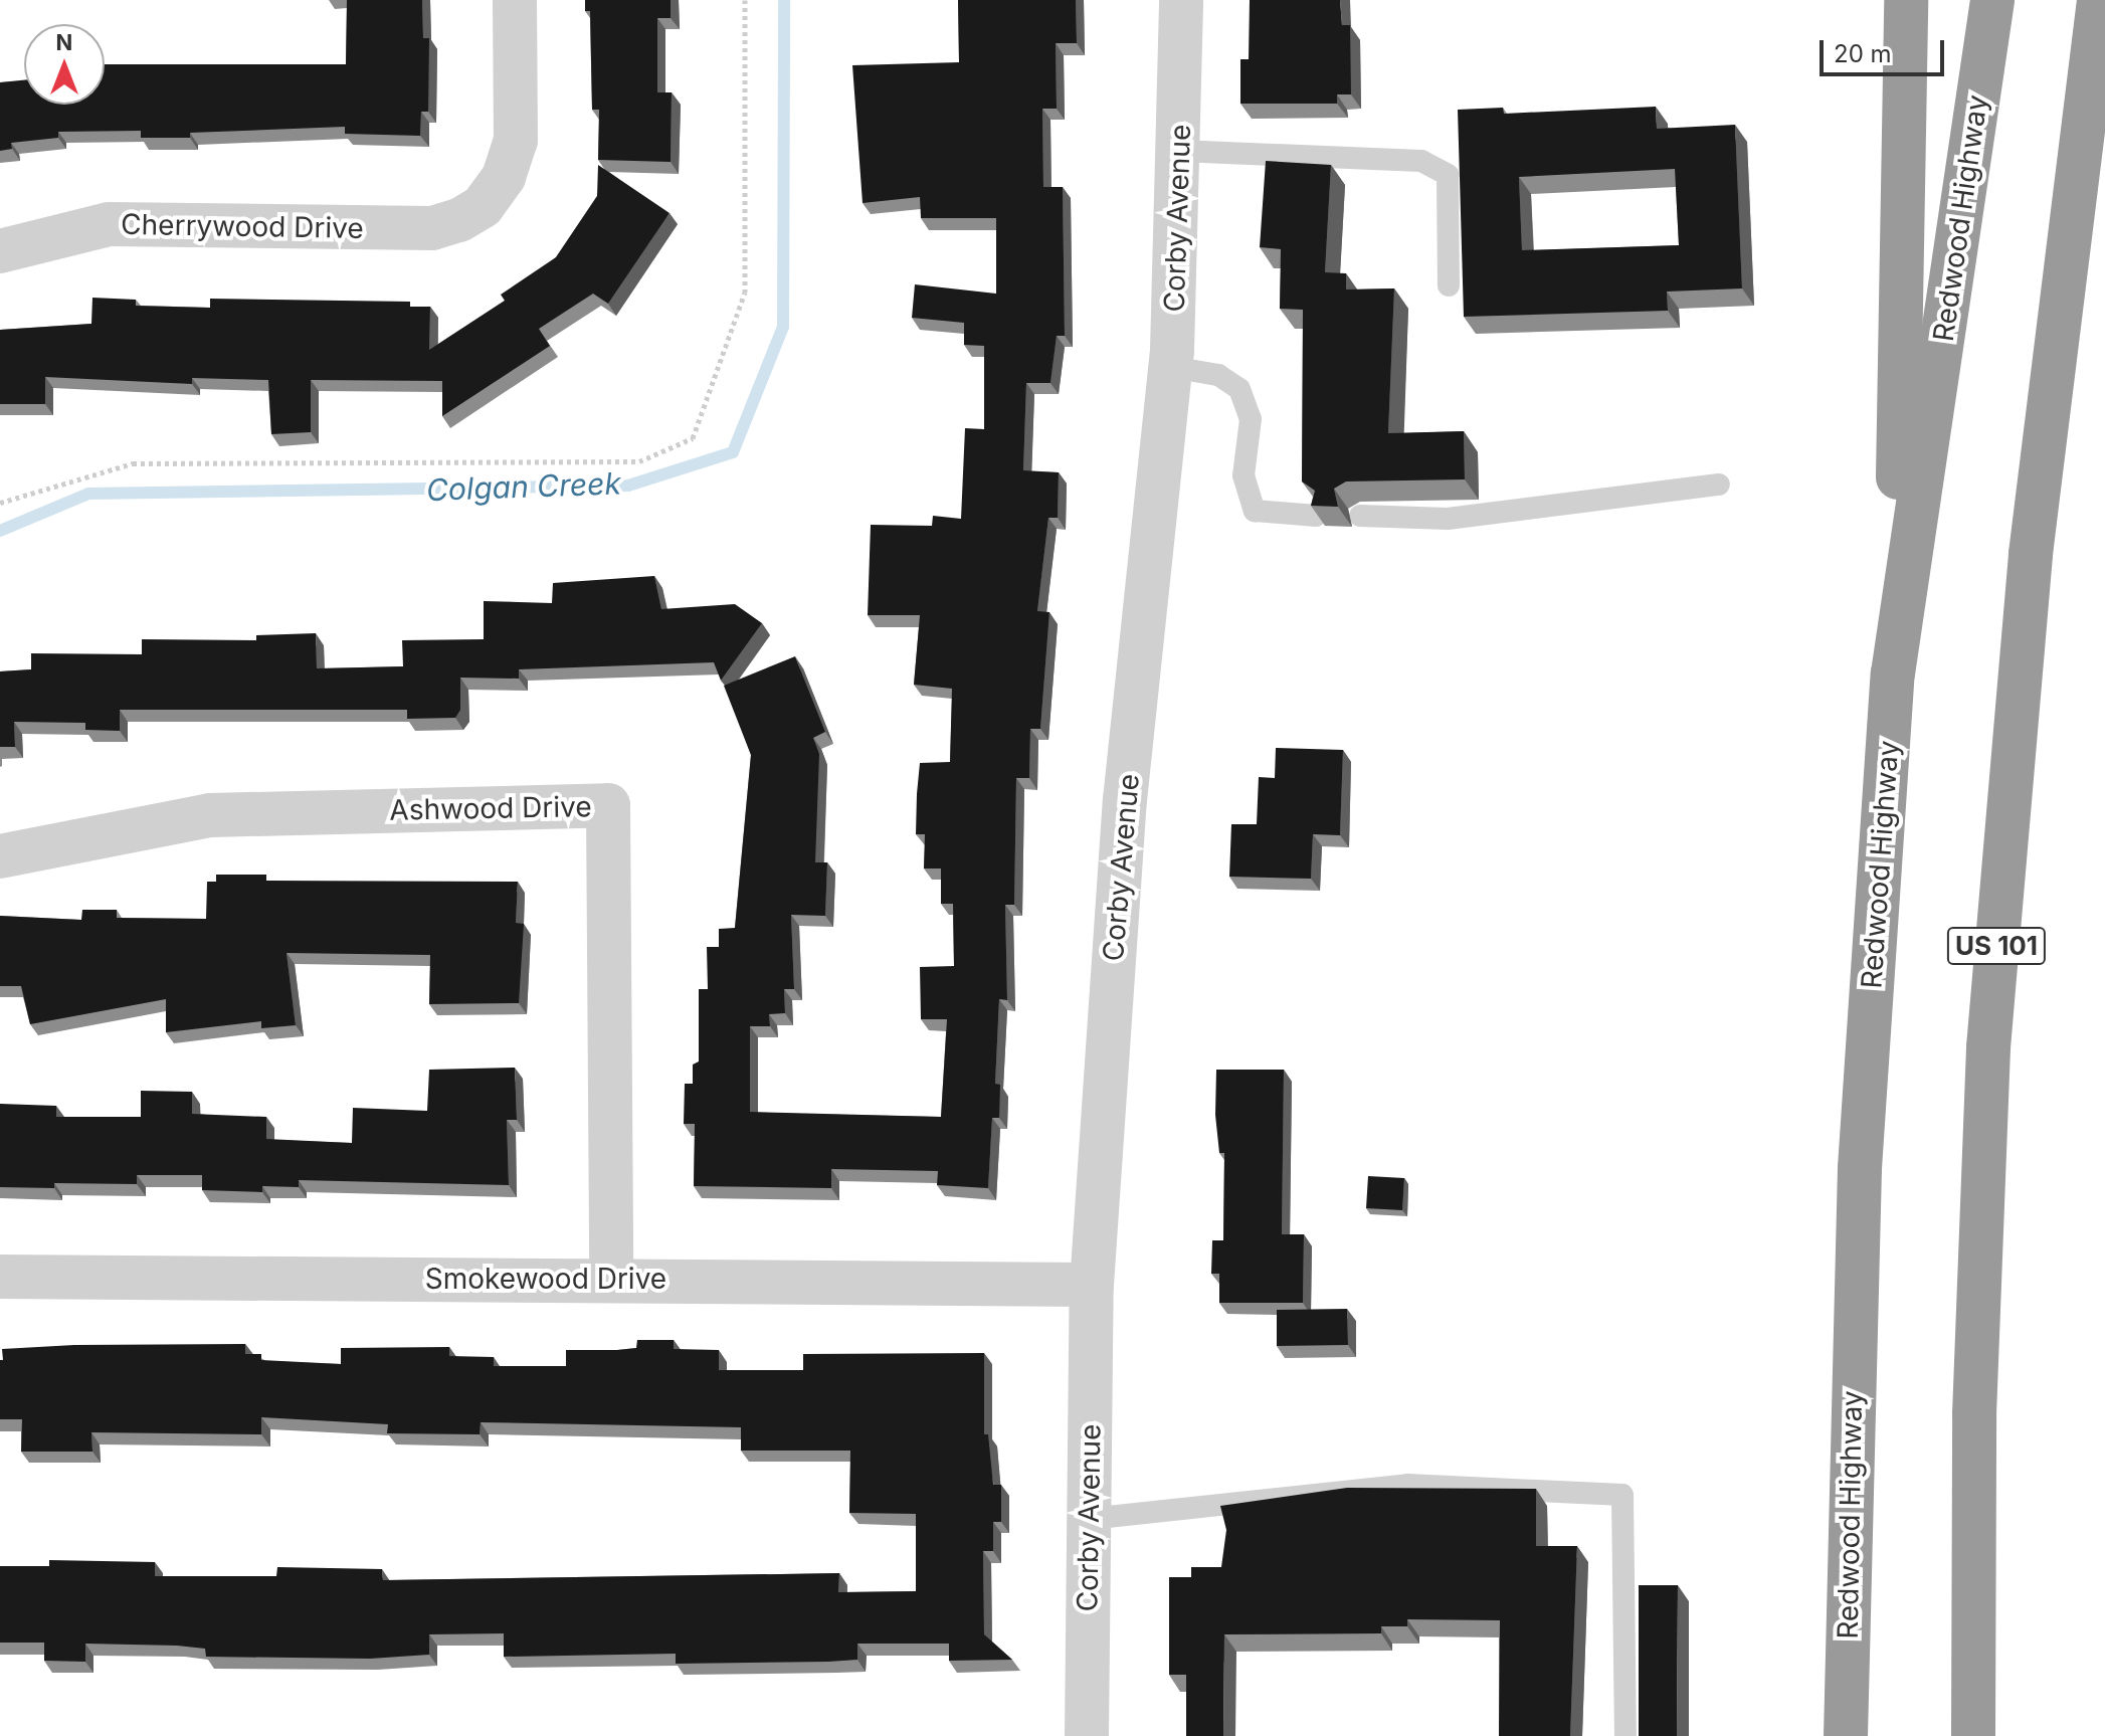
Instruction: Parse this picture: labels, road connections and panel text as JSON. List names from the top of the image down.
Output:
{
  "streets": {
    "highway": ["Redwood Highway", "US 101"],
    "street": [
      "Corby Avenue",
      "Cherrywood Drive",
      "Ashwood Drive",
      "Smokewood Drive"
    ]
  },
  "crossings": [
    ["Corby Avenue", "Smokewood Drive"],
    ["Ashwood Drive", "Smokewood Drive"]
  ],
  "water": ["Colgan Creek"],
  "scale_bar": "20 m",
  "north": "top"
}
